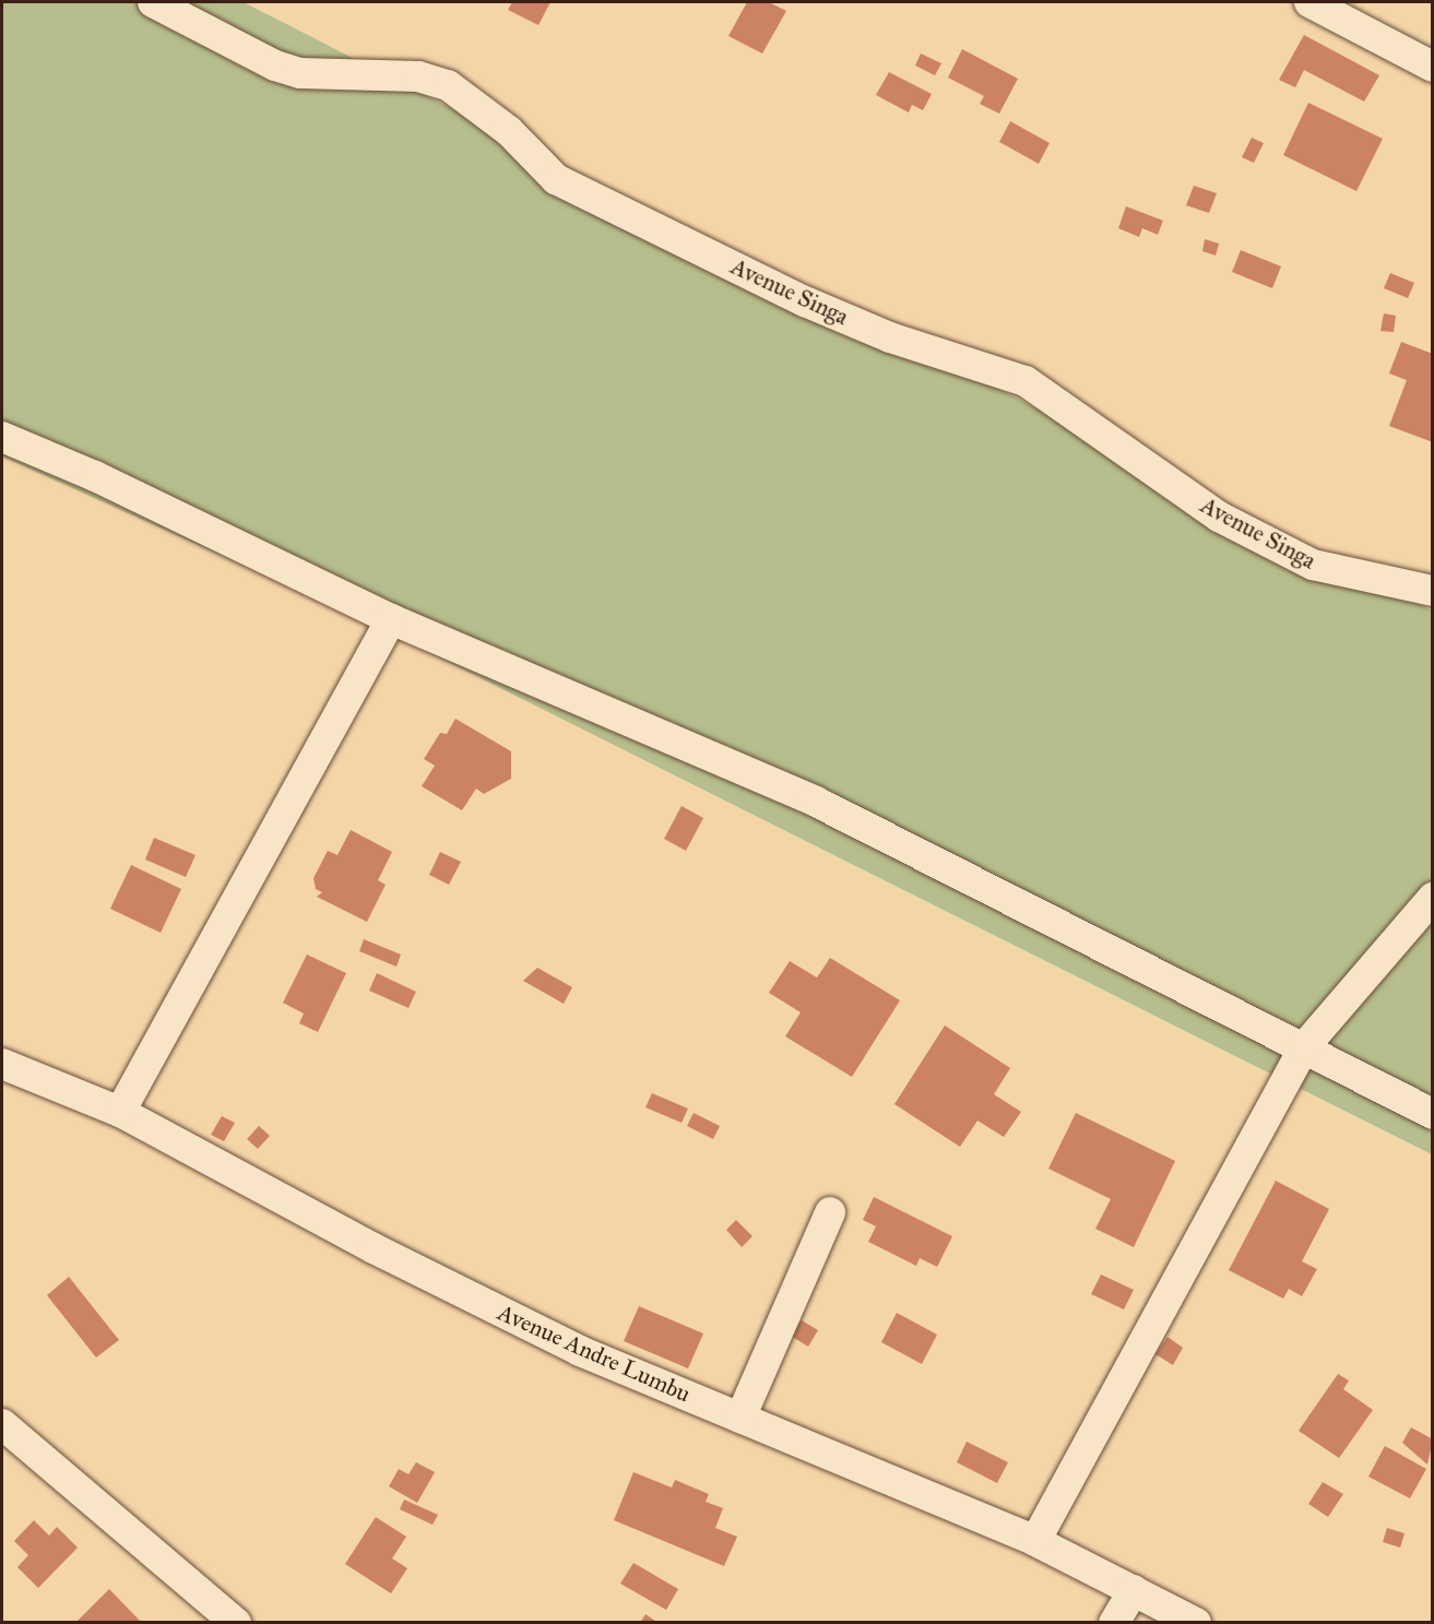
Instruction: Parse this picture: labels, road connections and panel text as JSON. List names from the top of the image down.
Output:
{
  "streets": {
    "street": ["Avenue Singa", "Avenue Andre Lumbu"]
  }
}
